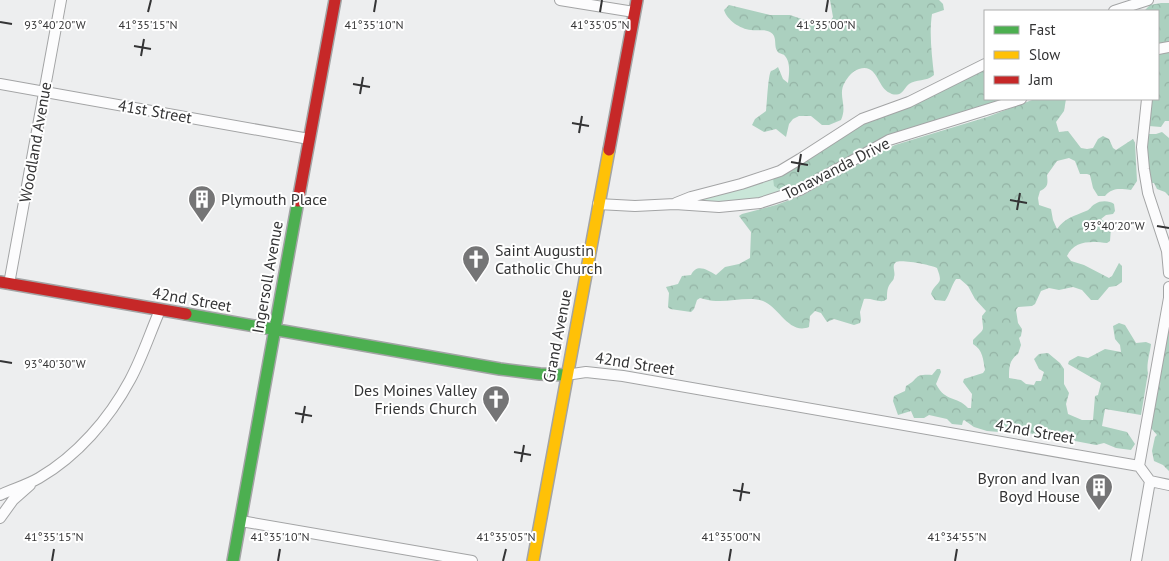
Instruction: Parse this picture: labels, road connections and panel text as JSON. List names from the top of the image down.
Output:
{
  "streets": {
    "main road": ["Ingersoll Avenue", "42nd Street", "Grand Avenue"],
    "street": ["41st Street", "Woodland Avenue", "Tonawanda Drive"]
  },
  "crossings": [
    ["41st Street", "Woodland Avenue"],
    ["41st Street", "Ingersoll Avenue"],
    ["Woodland Avenue", "42nd Street"],
    ["Tonawanda Drive", "Grand Avenue"],
    ["Ingersoll Avenue", "42nd Street"],
    ["42nd Street", "Grand Avenue"]
  ],
  "places": {
    "building": ["Plymouth Place", "Byron and Ivan Boyd House"],
    "church": ["Saint Augustin Catholic Church", "Des Moines Valley Friends Church"]
  },
  "legend": ["Fast", "Slow", "Jam"],
  "coordinates": [
    "93°40'20\"W",
    "41°35'15\"N",
    "41°35'10\"N",
    "41°35'05\"N",
    "41°35'00\"N",
    "93°40'30\"W",
    "41°34'55\"N"
  ]
}
